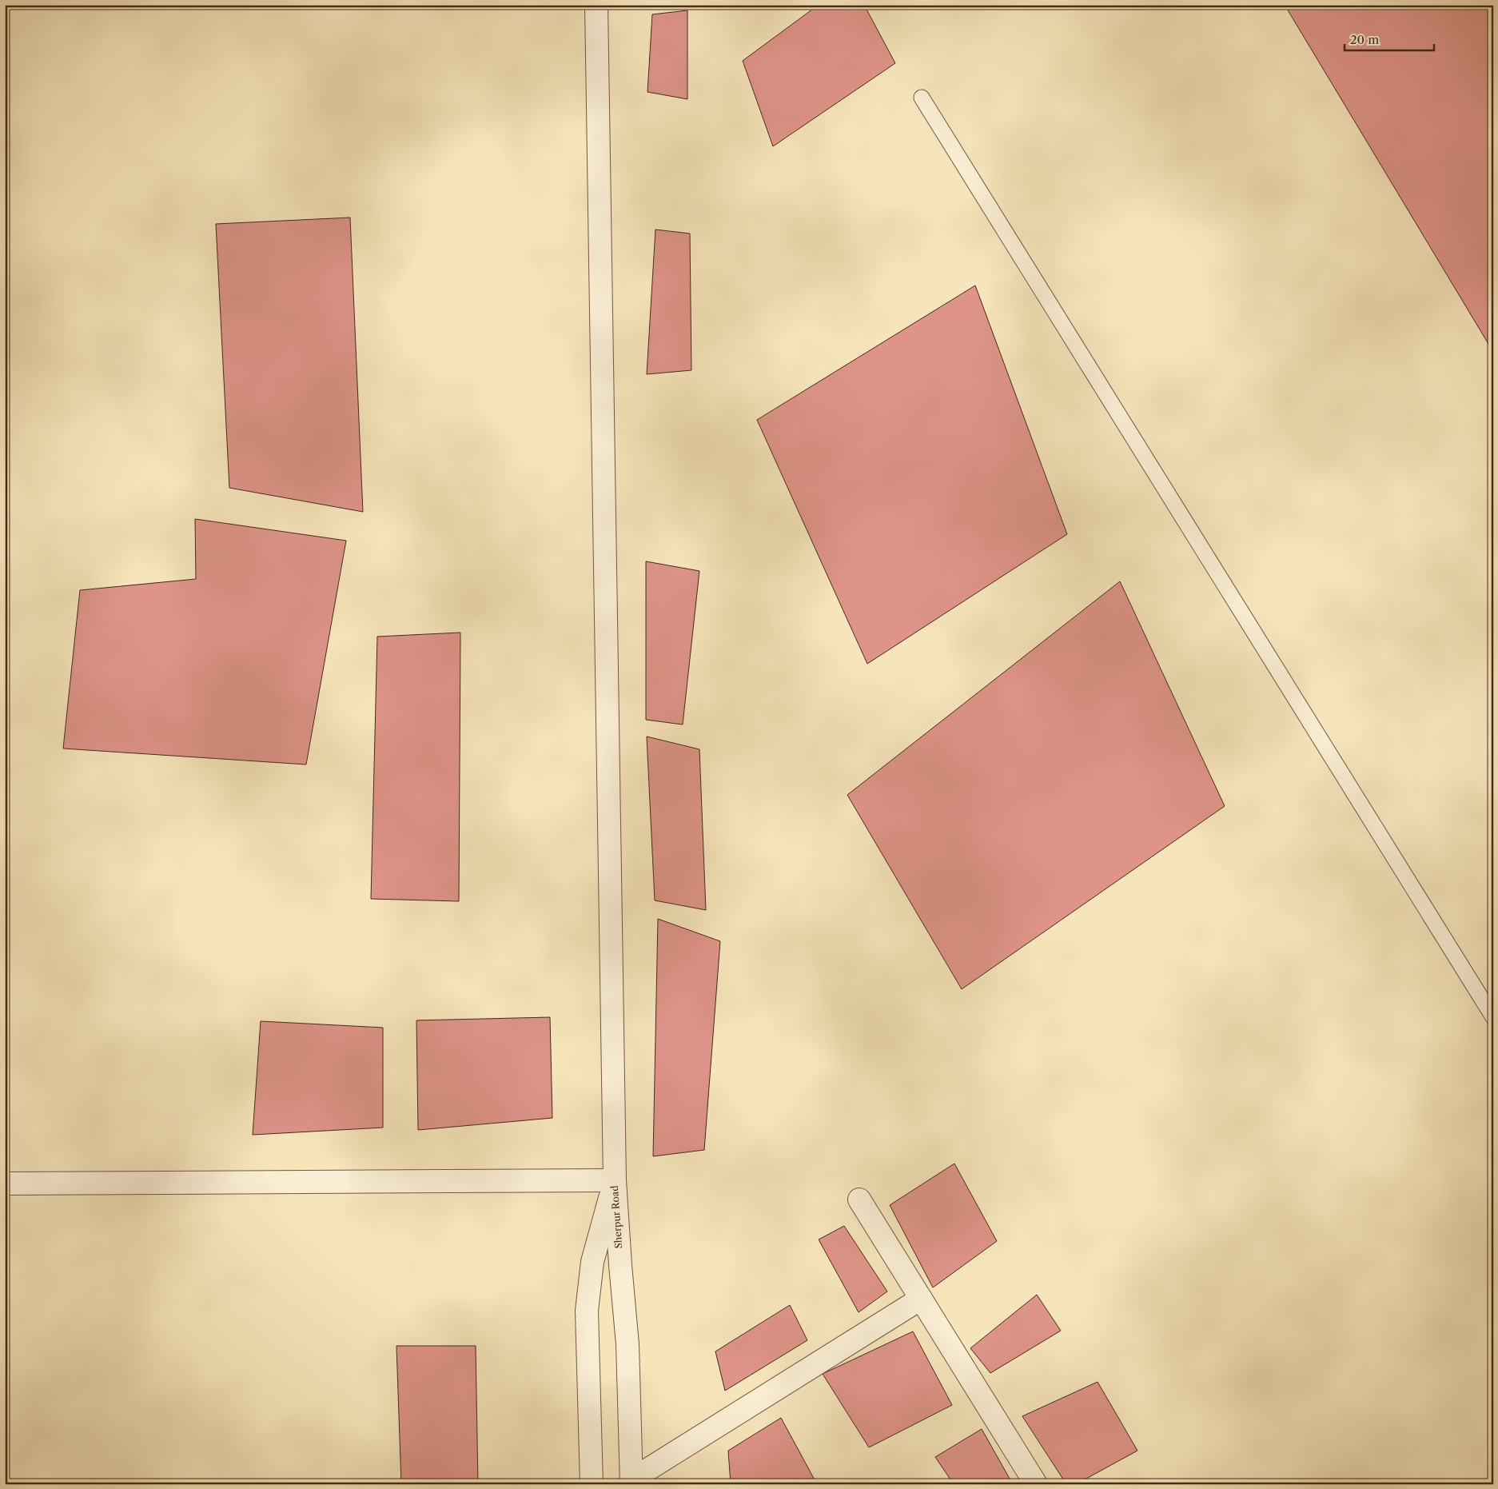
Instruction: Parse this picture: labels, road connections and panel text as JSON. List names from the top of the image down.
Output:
{
  "streets": {
    "street": ["Sherpur Road"]
  },
  "scale_bar": "20 m"
}
